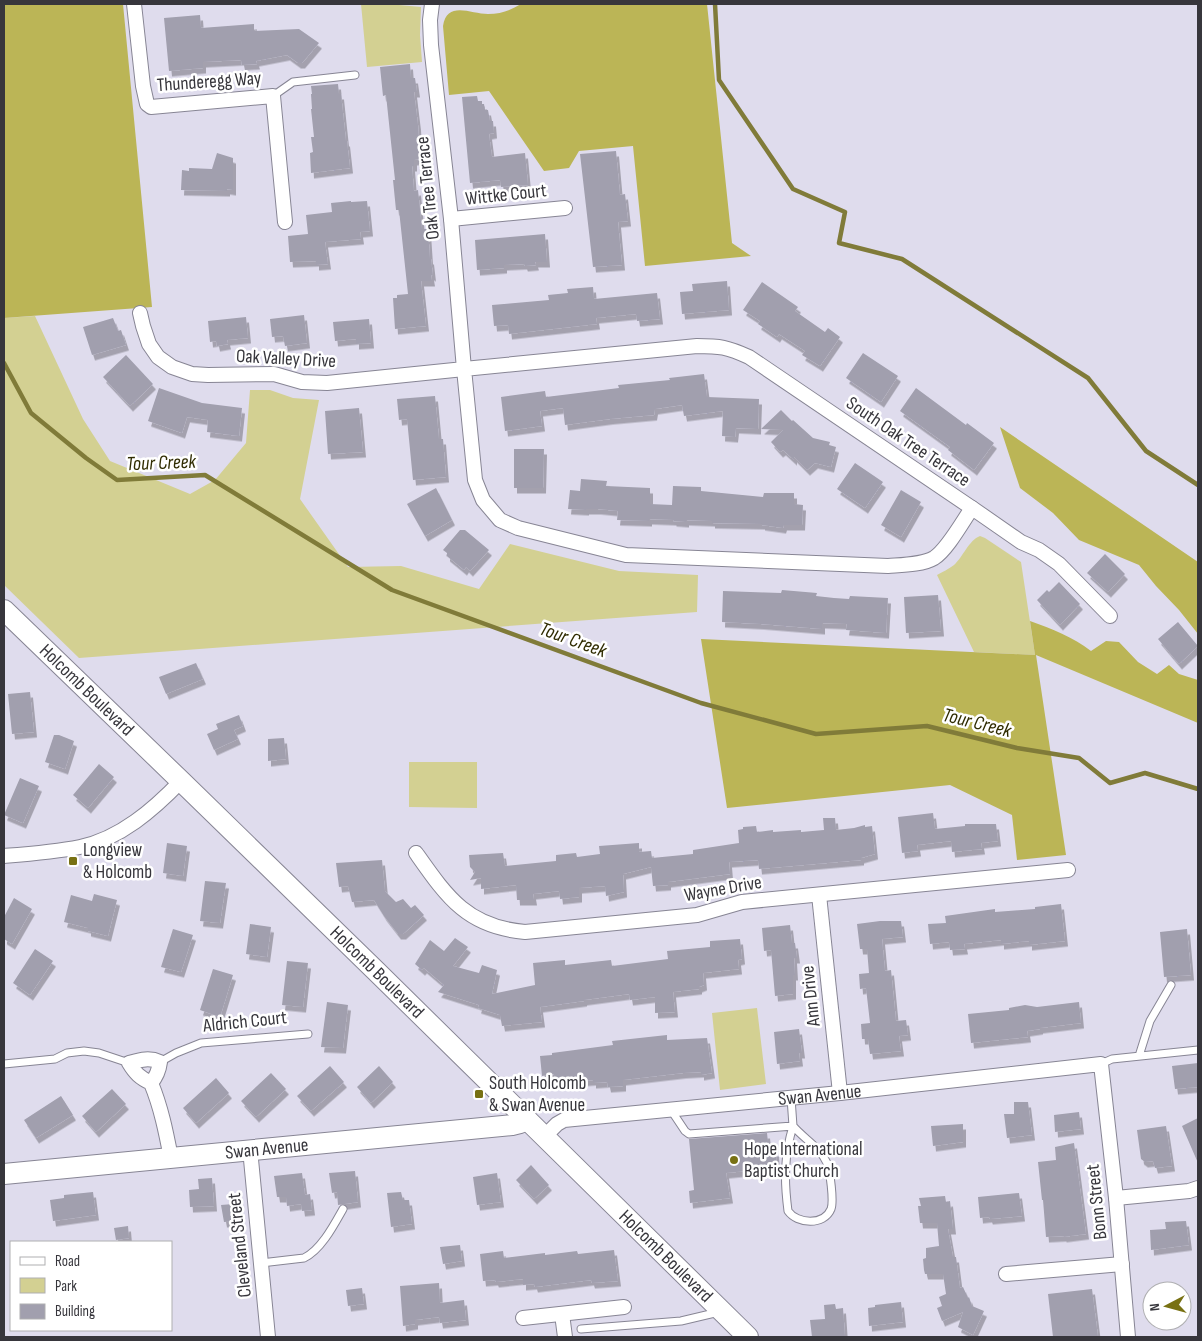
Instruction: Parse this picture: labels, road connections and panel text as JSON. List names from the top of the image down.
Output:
{
  "streets": {
    "street": [
      "Thunderegg Way",
      "Oak Tree Terrace",
      "Wittke Court",
      "Oak Valley Drive",
      "South Oak Tree Terrace",
      "Holcomb Boulevard",
      "Wayne Drive",
      "Ann Drive",
      "Swan Avenue",
      "Bonn Street",
      "Cleveland Street"
    ],
    "lane": ["Aldrich Court"]
  },
  "crossings": [
    ["Oak Tree Terrace", "Wittke Court"],
    ["Oak Tree Terrace", "Oak Valley Drive"],
    ["Oak Tree Terrace", "South Oak Tree Terrace"],
    ["Oak Valley Drive", "South Oak Tree Terrace"],
    ["Holcomb Boulevard", "Swan Avenue"],
    ["Wayne Drive", "Ann Drive"],
    ["Ann Drive", "Swan Avenue"],
    ["Swan Avenue", "Bonn Street"],
    ["Swan Avenue", "Cleveland Street"]
  ],
  "water": ["Tour Creek"],
  "places": {
    "transit": ["Longview & Holcomb", "South Holcomb & Swan Avenue"],
    "other": ["Hope International Baptist Church"]
  },
  "legend": ["Road", "Park", "Building"],
  "north": "left"
}
